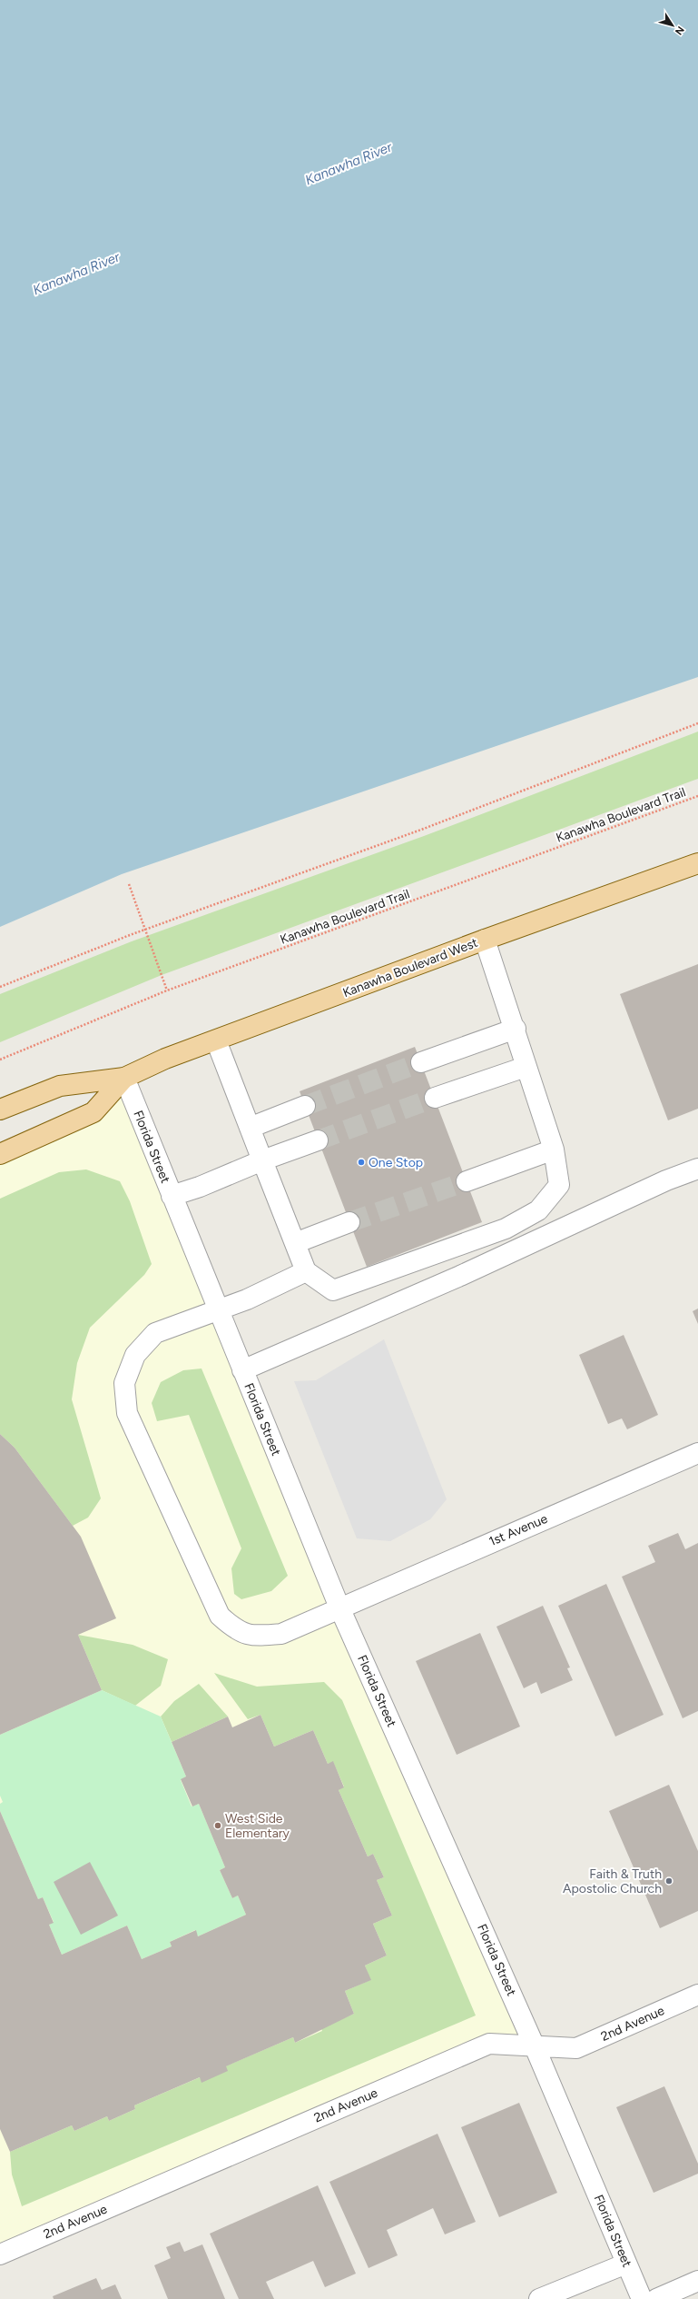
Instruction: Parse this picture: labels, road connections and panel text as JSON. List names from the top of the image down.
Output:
{
  "streets": {
    "main road": ["Kanawha Boulevard West"],
    "street": ["Florida Street", "1st Avenue", "2nd Avenue"],
    "path": ["Kanawha Boulevard Trail"]
  },
  "crossings": [
    ["Kanawha Boulevard West", "Florida Street"],
    ["Florida Street", "1st Avenue"],
    ["Florida Street", "2nd Avenue"]
  ],
  "water": ["Kanawha River"],
  "places": ["One Stop", "West Side Elementary", "Faith & Truth Apostolic Church"],
  "north": "bottom right"
}
